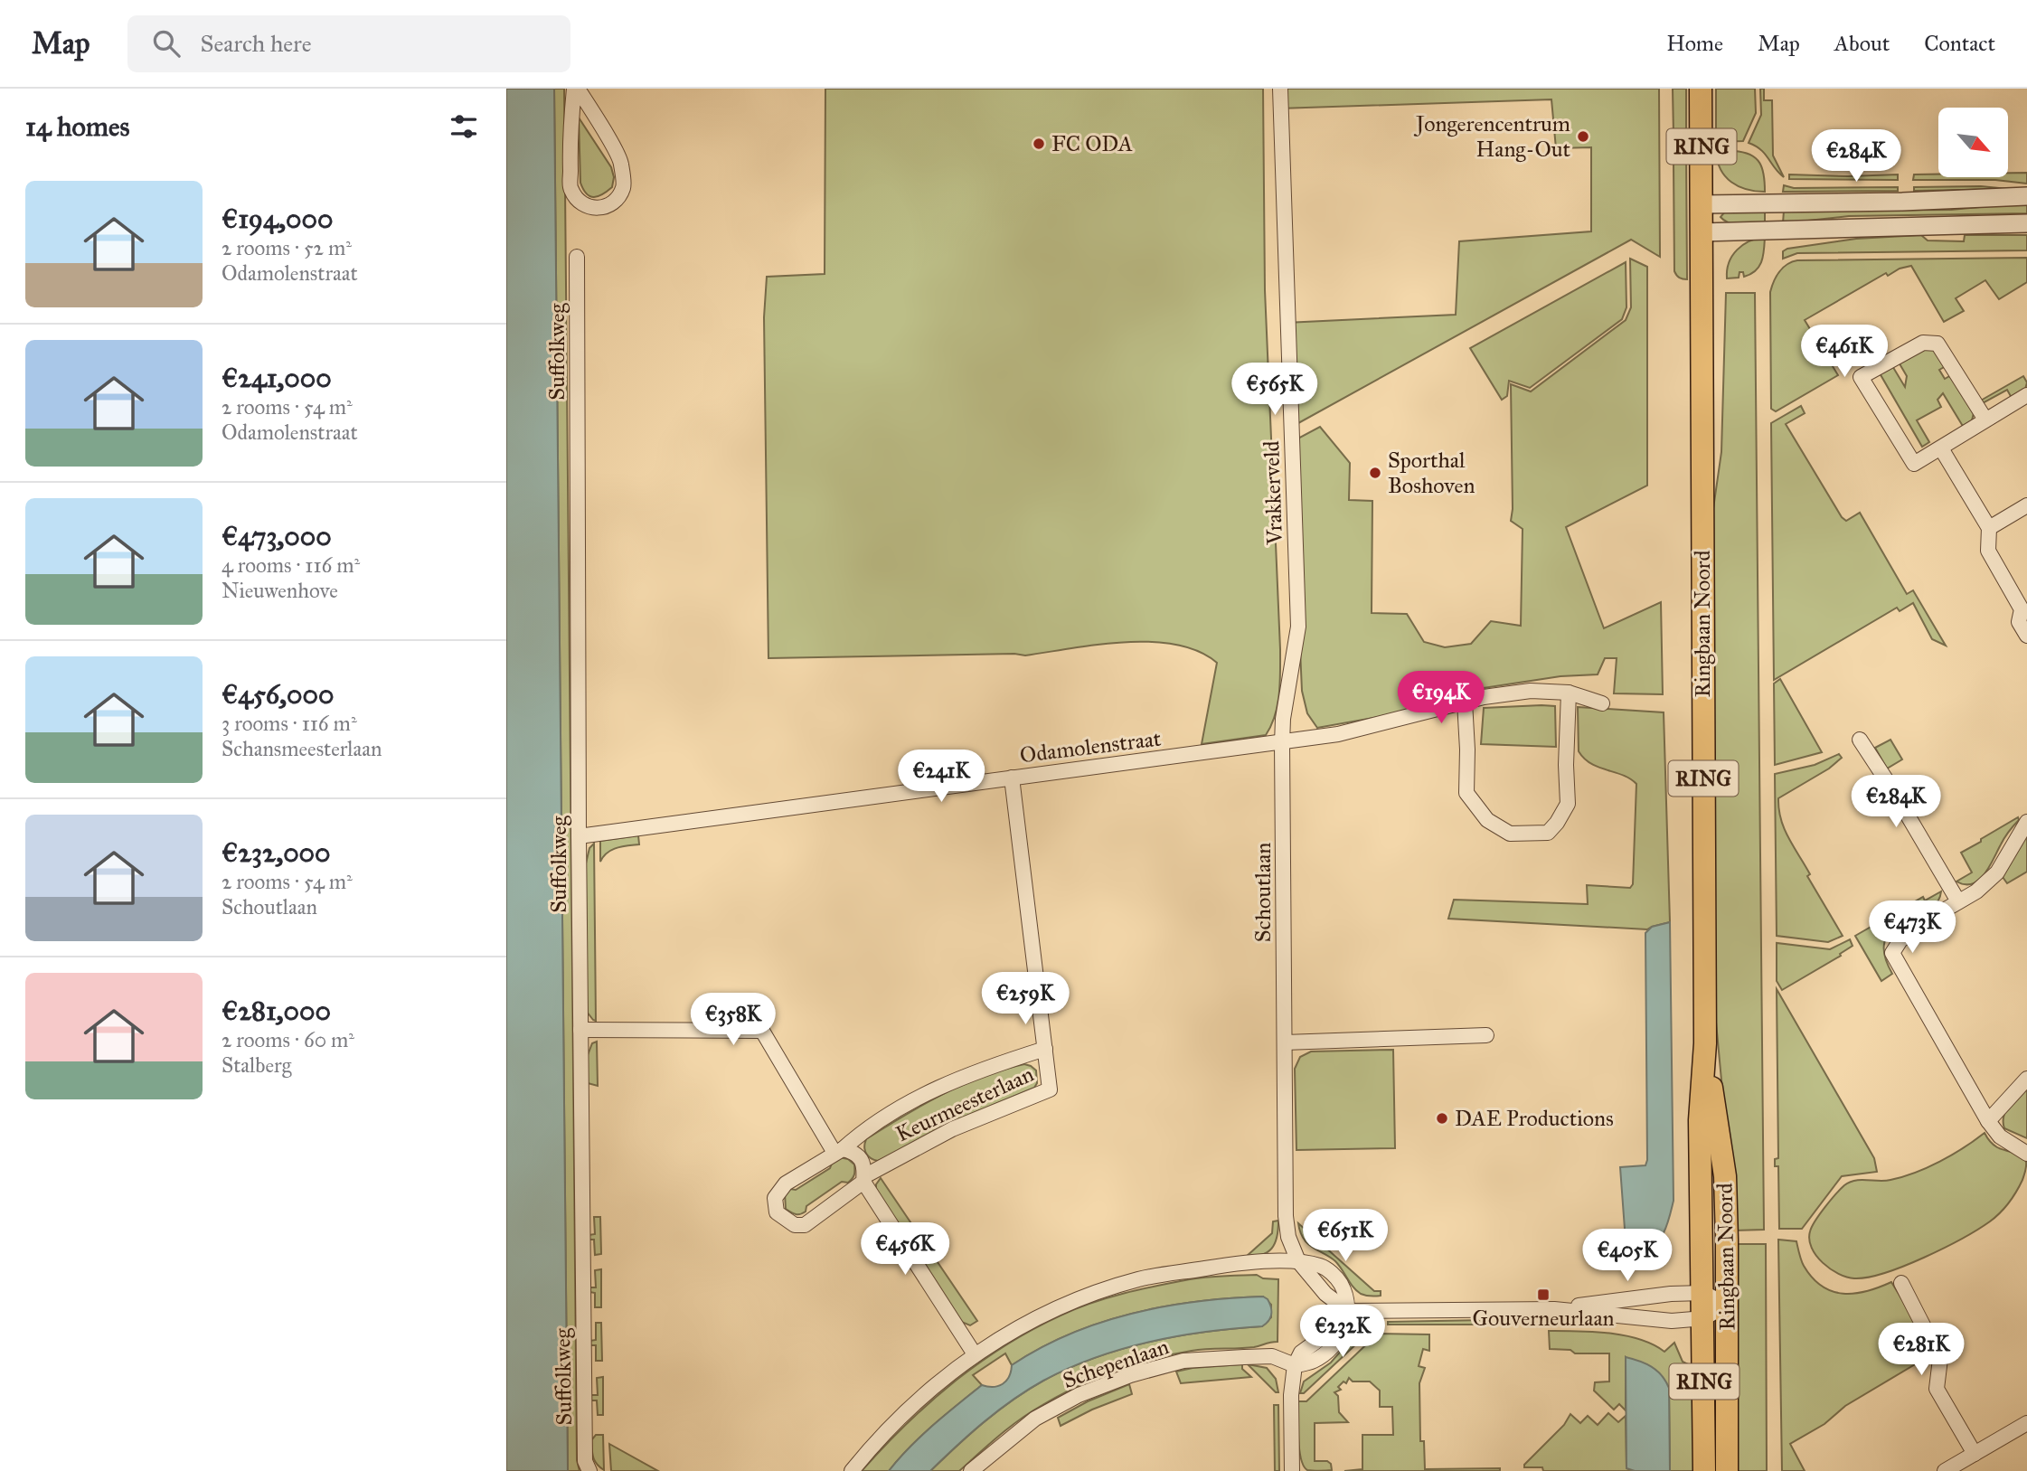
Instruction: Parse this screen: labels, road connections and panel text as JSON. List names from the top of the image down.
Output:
{
  "streets": {
    "main road": ["RING", "Ringbaan Noord"],
    "street": [
      "Suffolkweg",
      "Vrakkerveld",
      "Odamolenstraat",
      "Schoutlaan",
      "Keurmeesterlaan",
      "Schepenlaan"
    ]
  },
  "crossings": [
    ["RING", "Ringbaan Noord"],
    ["Suffolkweg", "Odamolenstraat"],
    ["Vrakkerveld", "Odamolenstraat"],
    ["Vrakkerveld", "Schoutlaan"],
    ["Odamolenstraat", "Schoutlaan"],
    ["Odamolenstraat", "Keurmeesterlaan"]
  ],
  "places": {
    "other": [
      "Jongerencentrum Hang-Out",
      "FC ODA",
      "Sporthal Boshoven",
      "DAE Productions"
    ],
    "transit": ["Gouverneurlaan"]
  },
  "north": "bottom right",
  "page": {
    "header": "Map",
    "search": "Search here",
    "nav": [
      "Home",
      "Map",
      "About",
      "Contact"
    ],
    "heading": "14 homes",
    "price": [
      "€284K",
      "€461K",
      "€565K",
      "€194K",
      "€241K",
      "€284K",
      "€473K",
      "€259K",
      "€358K",
      "€651K",
      "€456K",
      "€405K",
      "€232K",
      "€281K"
    ],
    "list": [
      {
        "name": "€194,000",
        "note": "2 rooms · 52 m² · Odamolenstraat"
      },
      {
        "name": "€241,000",
        "note": "2 rooms · 54 m² · Odamolenstraat"
      },
      {
        "name": "€473,000",
        "note": "4 rooms · 116 m² · Nieuwenhove"
      },
      {
        "name": "€456,000",
        "note": "3 rooms · 116 m² · Schansmeesterlaan"
      },
      {
        "name": "€232,000",
        "note": "2 rooms · 54 m² · Schoutlaan"
      },
      {
        "name": "€281,000",
        "note": "2 rooms · 60 m² · Stalberg"
      }
    ]
  }
}
